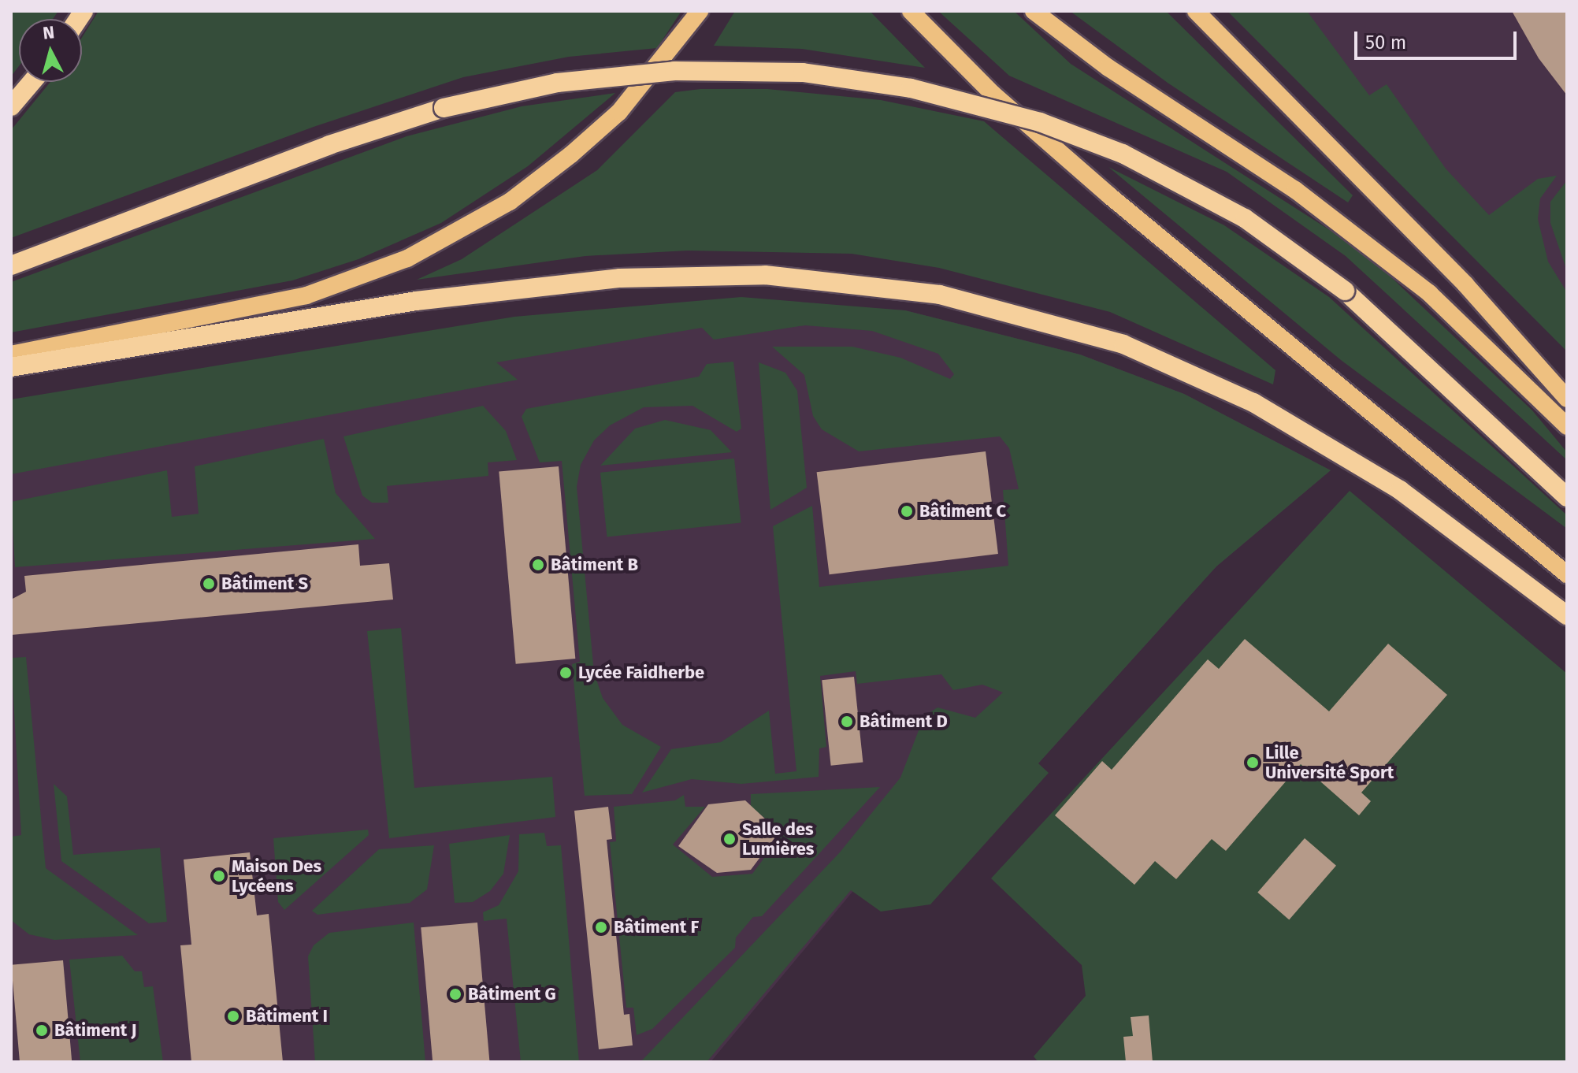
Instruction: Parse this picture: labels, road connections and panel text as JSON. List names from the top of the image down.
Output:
{
  "places": [
    "Bâtiment C",
    "Bâtiment B",
    "Bâtiment S",
    "Lycée Faidherbe",
    "Bâtiment D",
    "Lille Université Sport",
    "Salle des Lumières",
    "Maison Des Lycéens",
    "Bâtiment F",
    "Bâtiment G",
    "Bâtiment I",
    "Bâtiment J"
  ],
  "scale_bar": "50 m",
  "north": "top"
}
